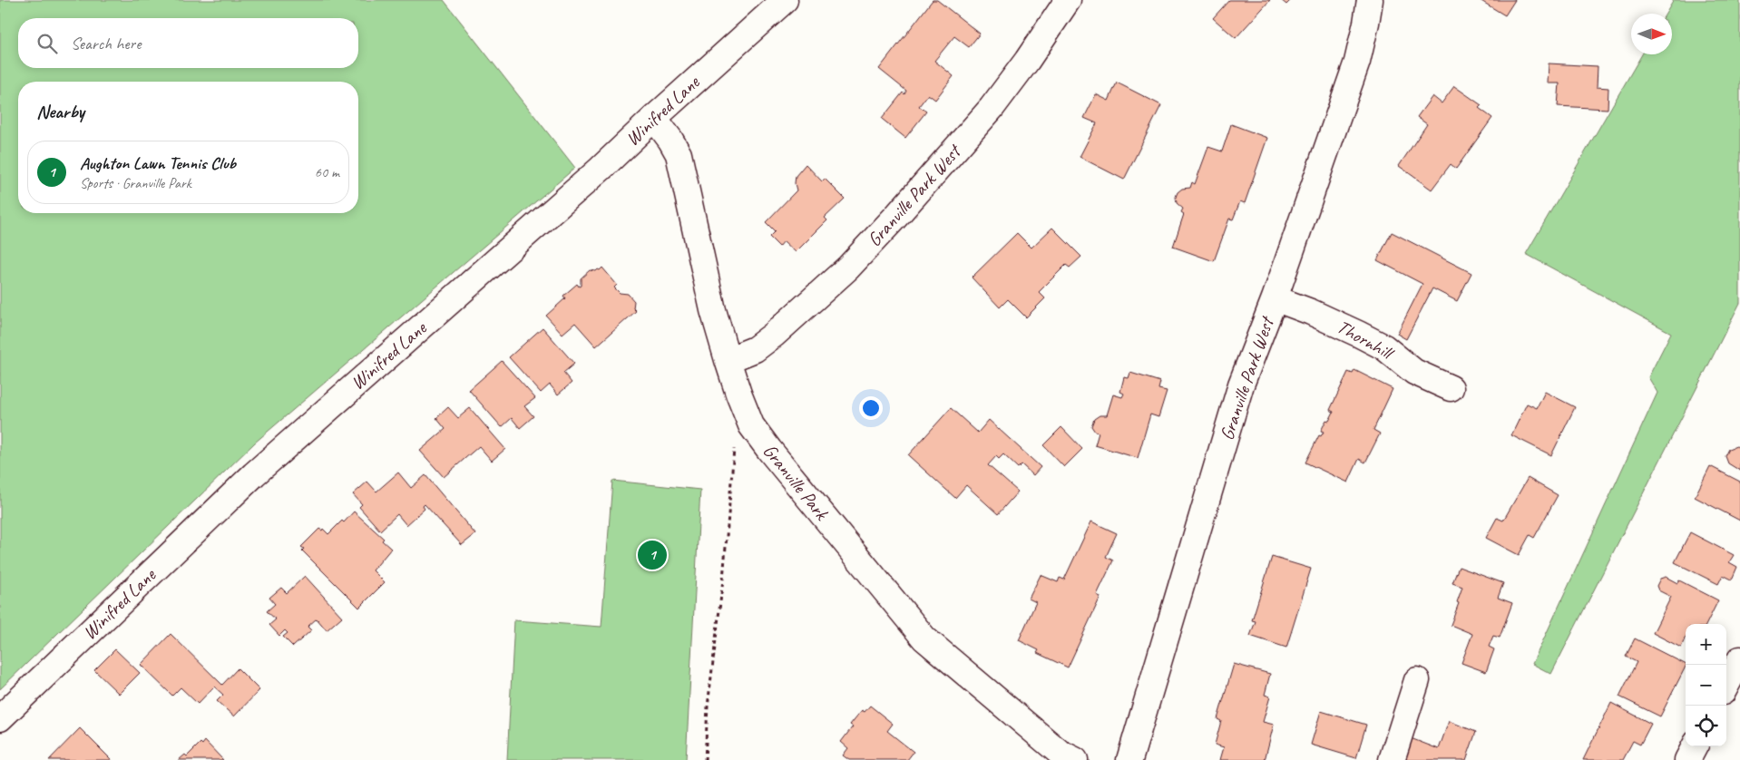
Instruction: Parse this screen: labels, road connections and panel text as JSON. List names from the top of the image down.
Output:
{
  "streets": {
    "street": [
      "Winifred Lane",
      "Granville Park West",
      "Thornhill",
      "Granville Park"
    ]
  },
  "crossings": [
    ["Winifred Lane", "Granville Park"],
    ["Granville Park West", "Thornhill"],
    ["Granville Park West", "Granville Park"]
  ],
  "north": "right",
  "page": {
    "search": "Search here",
    "heading": "Nearby",
    "list": [
      {
        "mark": "1",
        "name": "Aughton Lawn Tennis Club",
        "note": "Sports · Granville Park",
        "value": "60 m"
      }
    ],
    "pins": "1",
    "map_buttons": ["+", "−"]
  }
}
